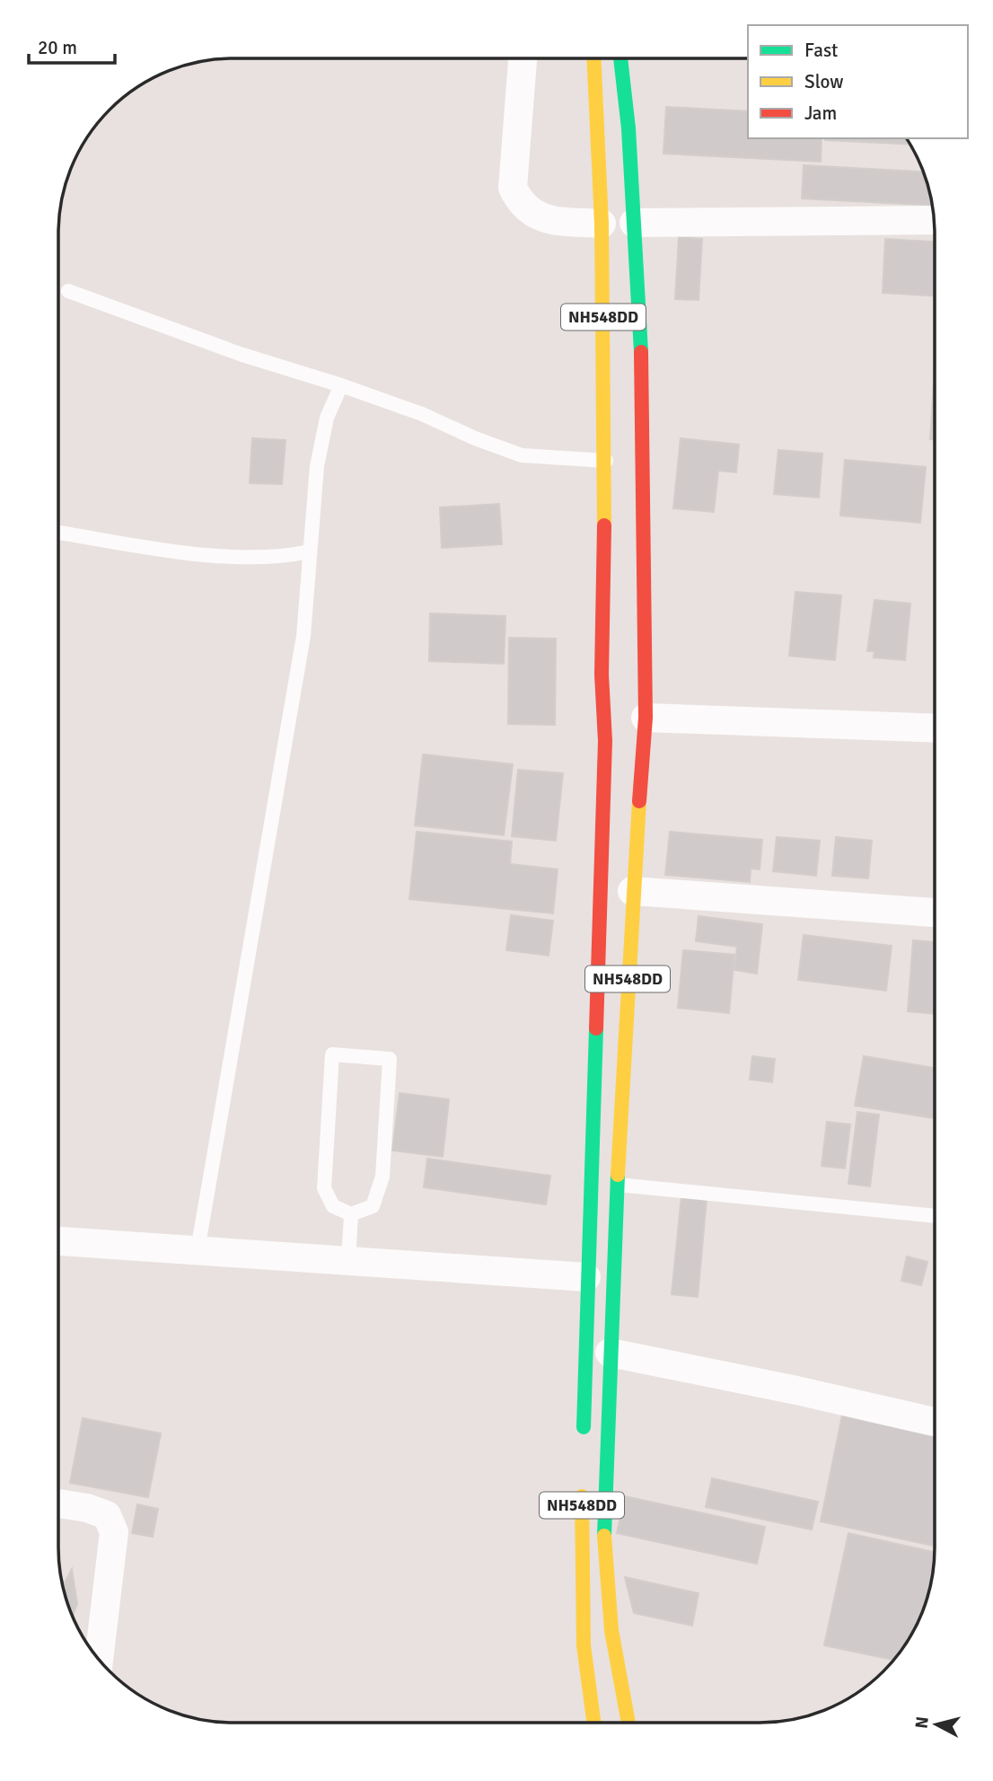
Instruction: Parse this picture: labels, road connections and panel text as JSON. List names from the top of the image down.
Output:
{
  "streets": {
    "highway": ["NH548DD"]
  },
  "legend": ["Fast", "Slow", "Jam"],
  "scale_bar": "20 m",
  "north": "left"
}
